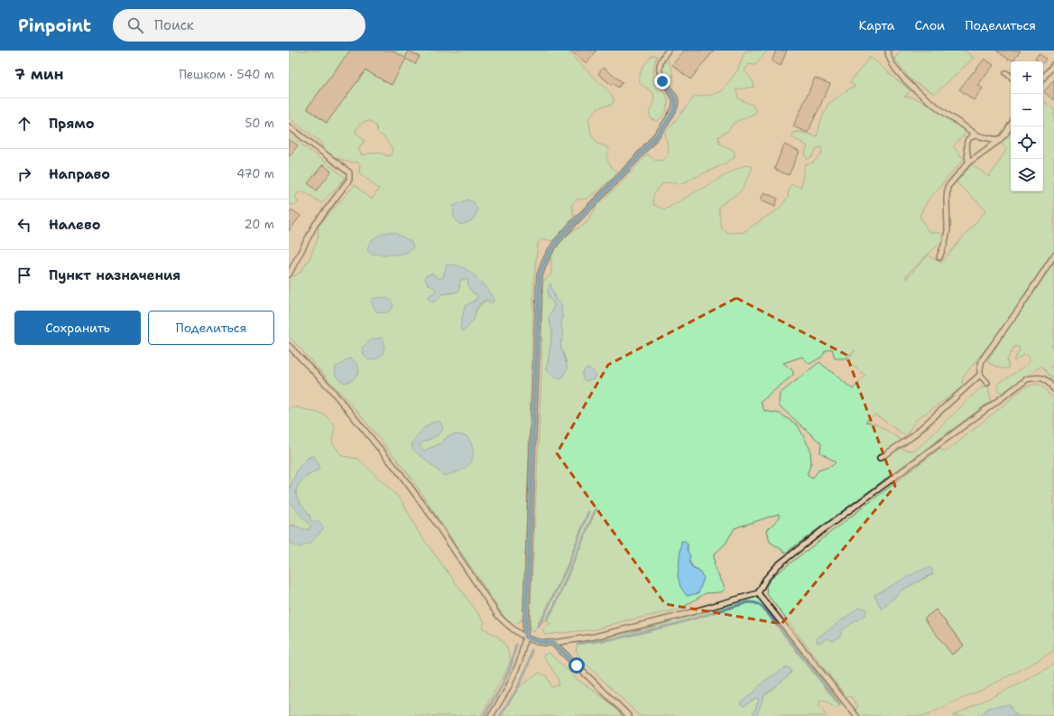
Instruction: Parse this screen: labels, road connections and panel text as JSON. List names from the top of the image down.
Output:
{
  "page": {
    "header": "Pinpoint",
    "search": "Поиск",
    "nav": ["Карта", "Слои", "Поделиться"],
    "heading": ["7 мин", "Пешком · 540 m"],
    "map_buttons": ["+", "−"],
    "list": [
      ["Прямо", "50 m"],
      ["Направо", "470 m"],
      ["Налево", "20 m"],
      "Пункт назначения"
    ],
    "buttons": ["Сохранить", "Поделиться"]
  }
}
